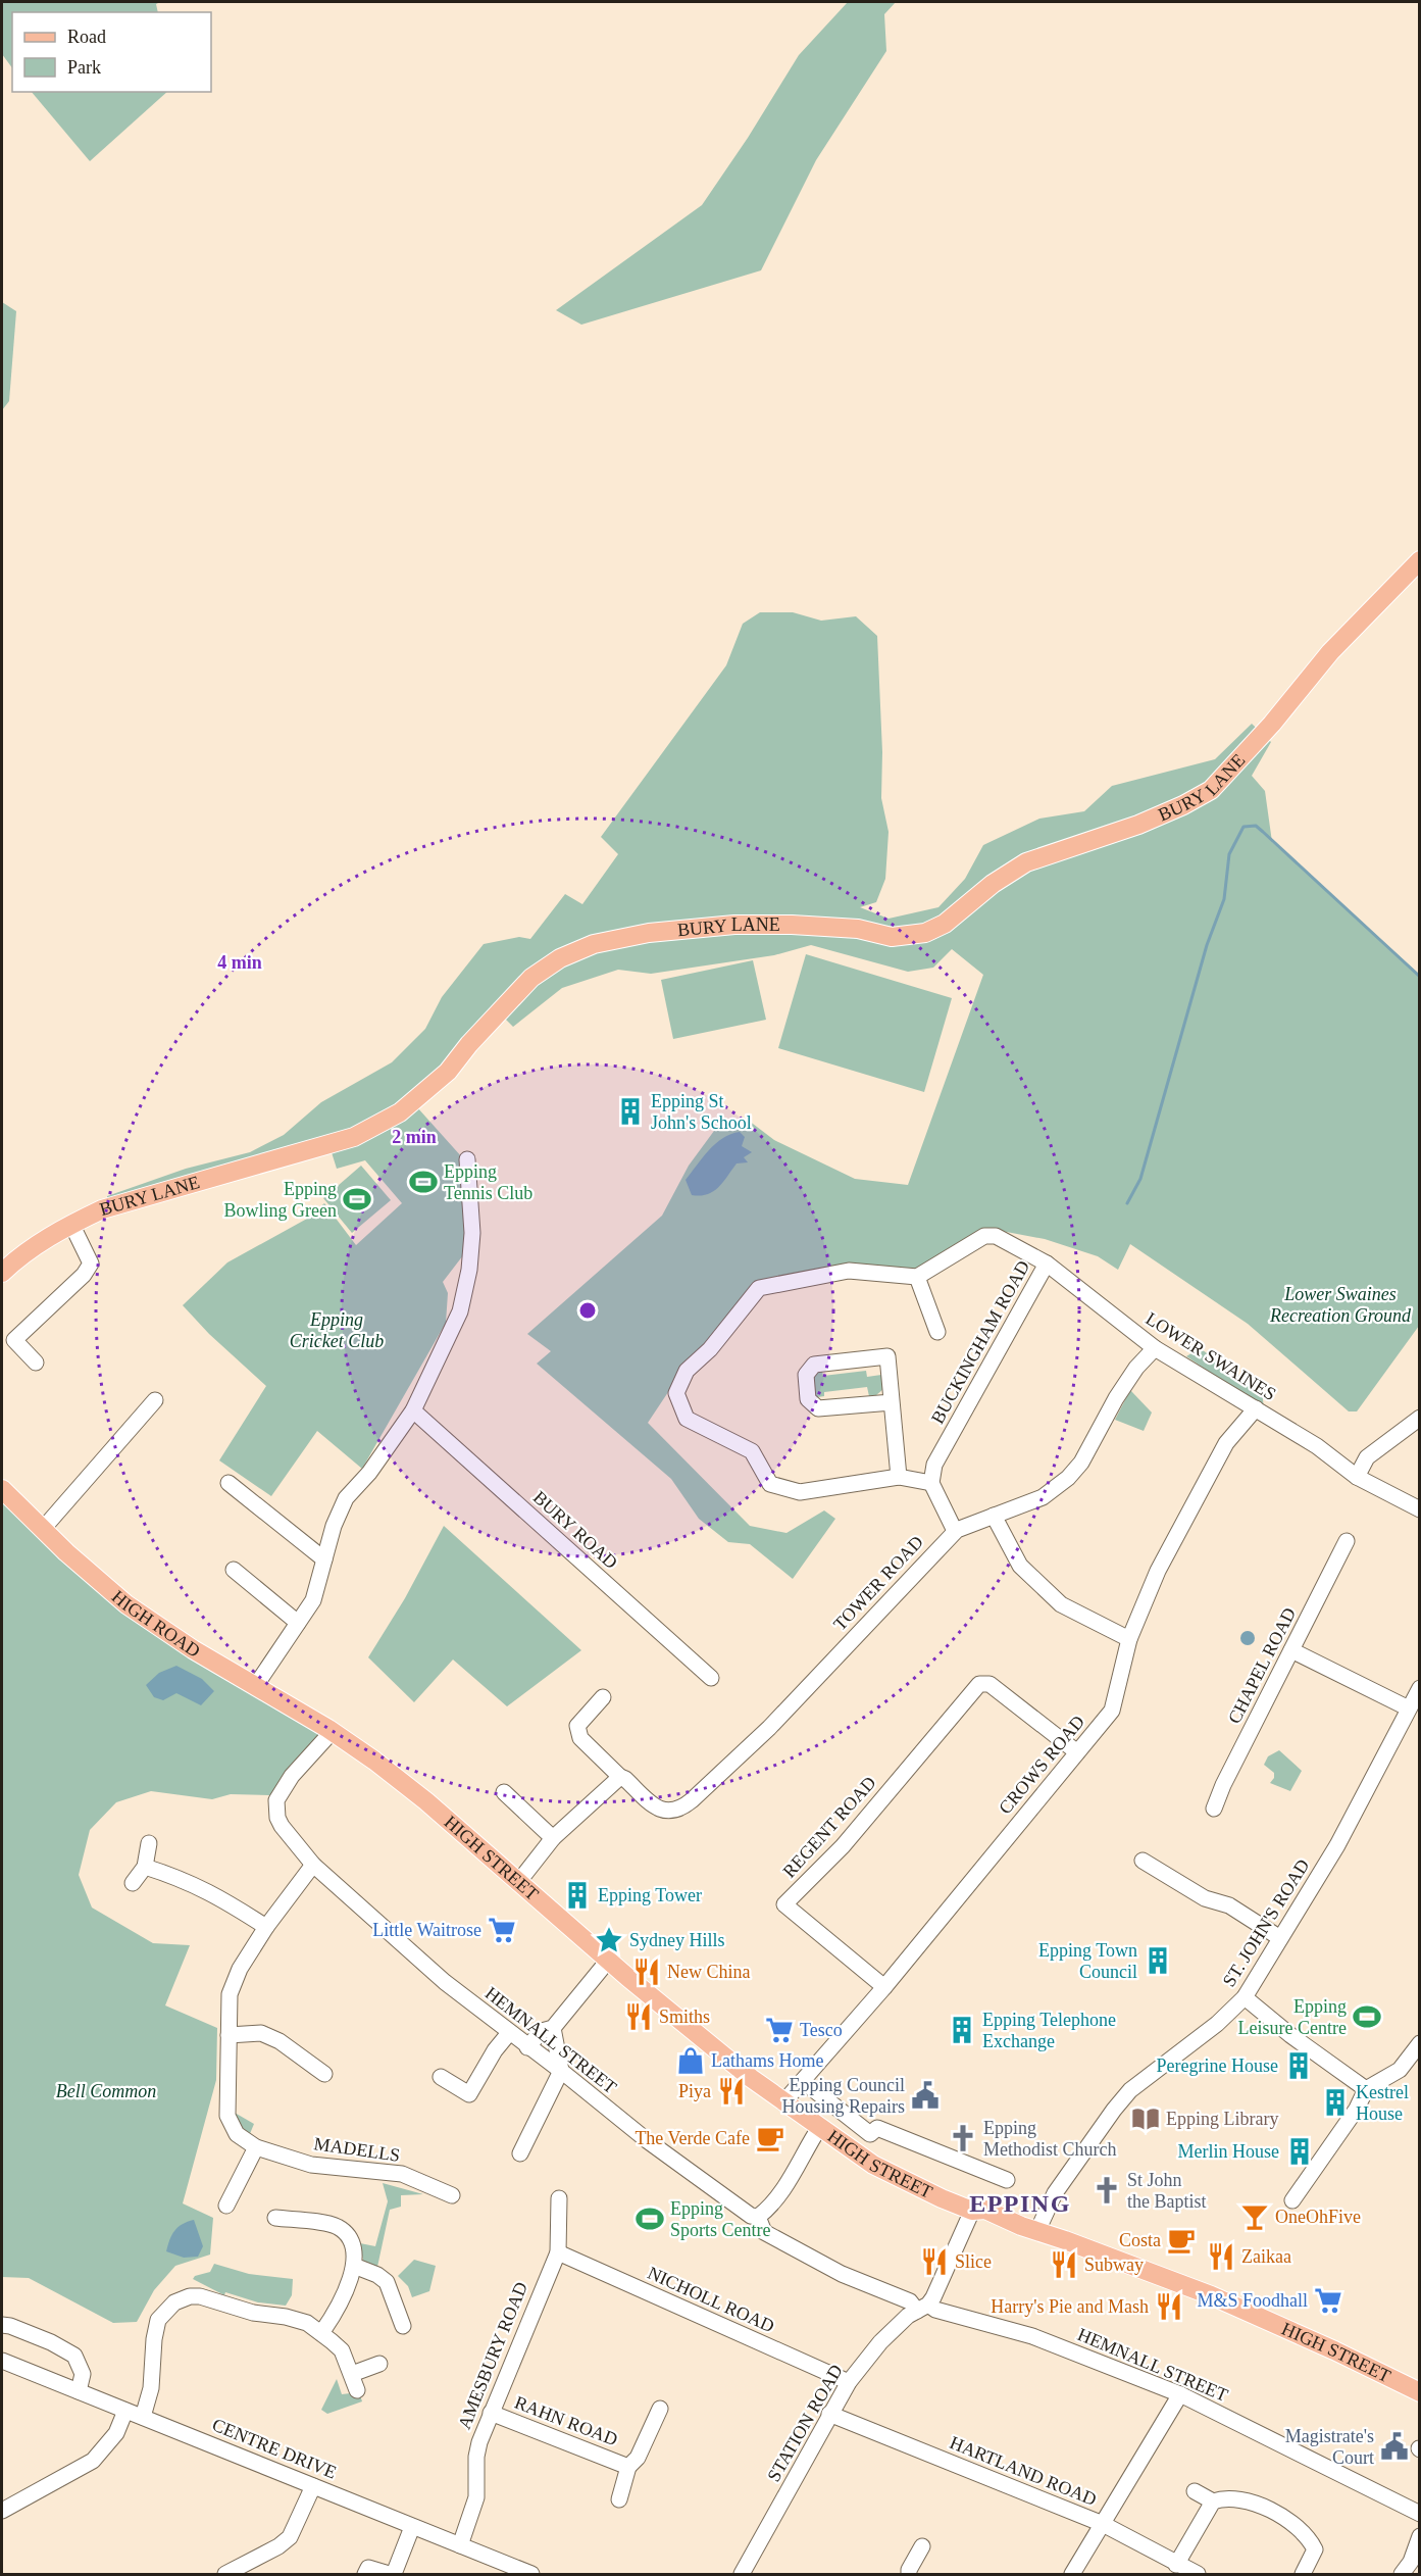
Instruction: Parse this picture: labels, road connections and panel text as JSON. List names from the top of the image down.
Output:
{
  "streets": {
    "main road": ["BURY LANE", "HIGH ROAD", "HIGH STREET"],
    "street": [
      "BUCKINGHAM ROAD",
      "LOWER SWAINES",
      "BURY ROAD",
      "TOWER ROAD",
      "CHAPEL ROAD",
      "CROWS ROAD",
      "REGENT ROAD",
      "ST. JOHN'S ROAD",
      "HEMNALL STREET",
      "MADELLS",
      "NICHOLL ROAD",
      "AMESBURY ROAD",
      "RAHN ROAD",
      "STATION ROAD",
      "CENTRE DRIVE",
      "HARTLAND ROAD"
    ]
  },
  "crossings": [
    ["BUCKINGHAM ROAD", "LOWER SWAINES"],
    ["LOWER SWAINES", "TOWER ROAD"],
    ["LOWER SWAINES", "CROWS ROAD"],
    ["HIGH ROAD", "HIGH STREET"],
    ["HIGH ROAD", "HEMNALL STREET"],
    ["CROWS ROAD", "REGENT ROAD"],
    ["CROWS ROAD", "HIGH STREET"],
    ["HIGH STREET", "ST. JOHN'S ROAD"],
    ["HIGH STREET", "HEMNALL STREET"],
    ["HIGH STREET", "STATION ROAD"],
    ["HEMNALL STREET", "MADELLS"],
    ["HEMNALL STREET", "STATION ROAD"],
    ["NICHOLL ROAD", "AMESBURY ROAD"],
    ["NICHOLL ROAD", "STATION ROAD"],
    ["AMESBURY ROAD", "RAHN ROAD"],
    ["AMESBURY ROAD", "CENTRE DRIVE"],
    ["STATION ROAD", "HARTLAND ROAD"]
  ],
  "districts": ["EPPING"],
  "parks": ["Lower Swaines Recreation Ground", "Epping Cricket Club", "Bell Common"],
  "places": {
    "building": [
      "Epping St John's School",
      "Epping Tower",
      "Epping Town Council",
      "Epping Telephone Exchange",
      "Peregrine House",
      "Kestrel House",
      "Merlin House"
    ],
    "sports": [
      "Epping Tennis Club",
      "Epping Bowling Green",
      "Epping Leisure Centre",
      "Epping Sports Centre"
    ],
    "supermarket": ["Little Waitrose", "Tesco", "M&S Foodhall"],
    "place": ["Sydney Hills"],
    "restaurant": [
      "New China",
      "Smiths",
      "Piya",
      "Zaikaa",
      "Slice",
      "Subway",
      "Harry's Pie and Mash"
    ],
    "shop": ["Lathams Home"],
    "public building": ["Epping Council Housing Repairs", "Magistrate's Court"],
    "library": ["Epping Library"],
    "cafe": ["The Verde Cafe", "Costa"],
    "church": ["Epping Methodist Church", "St John the Baptist"],
    "bar": ["OneOhFive"]
  },
  "legend": ["Road", "Park"],
  "rings": ["4 min", "2 min"]
}
